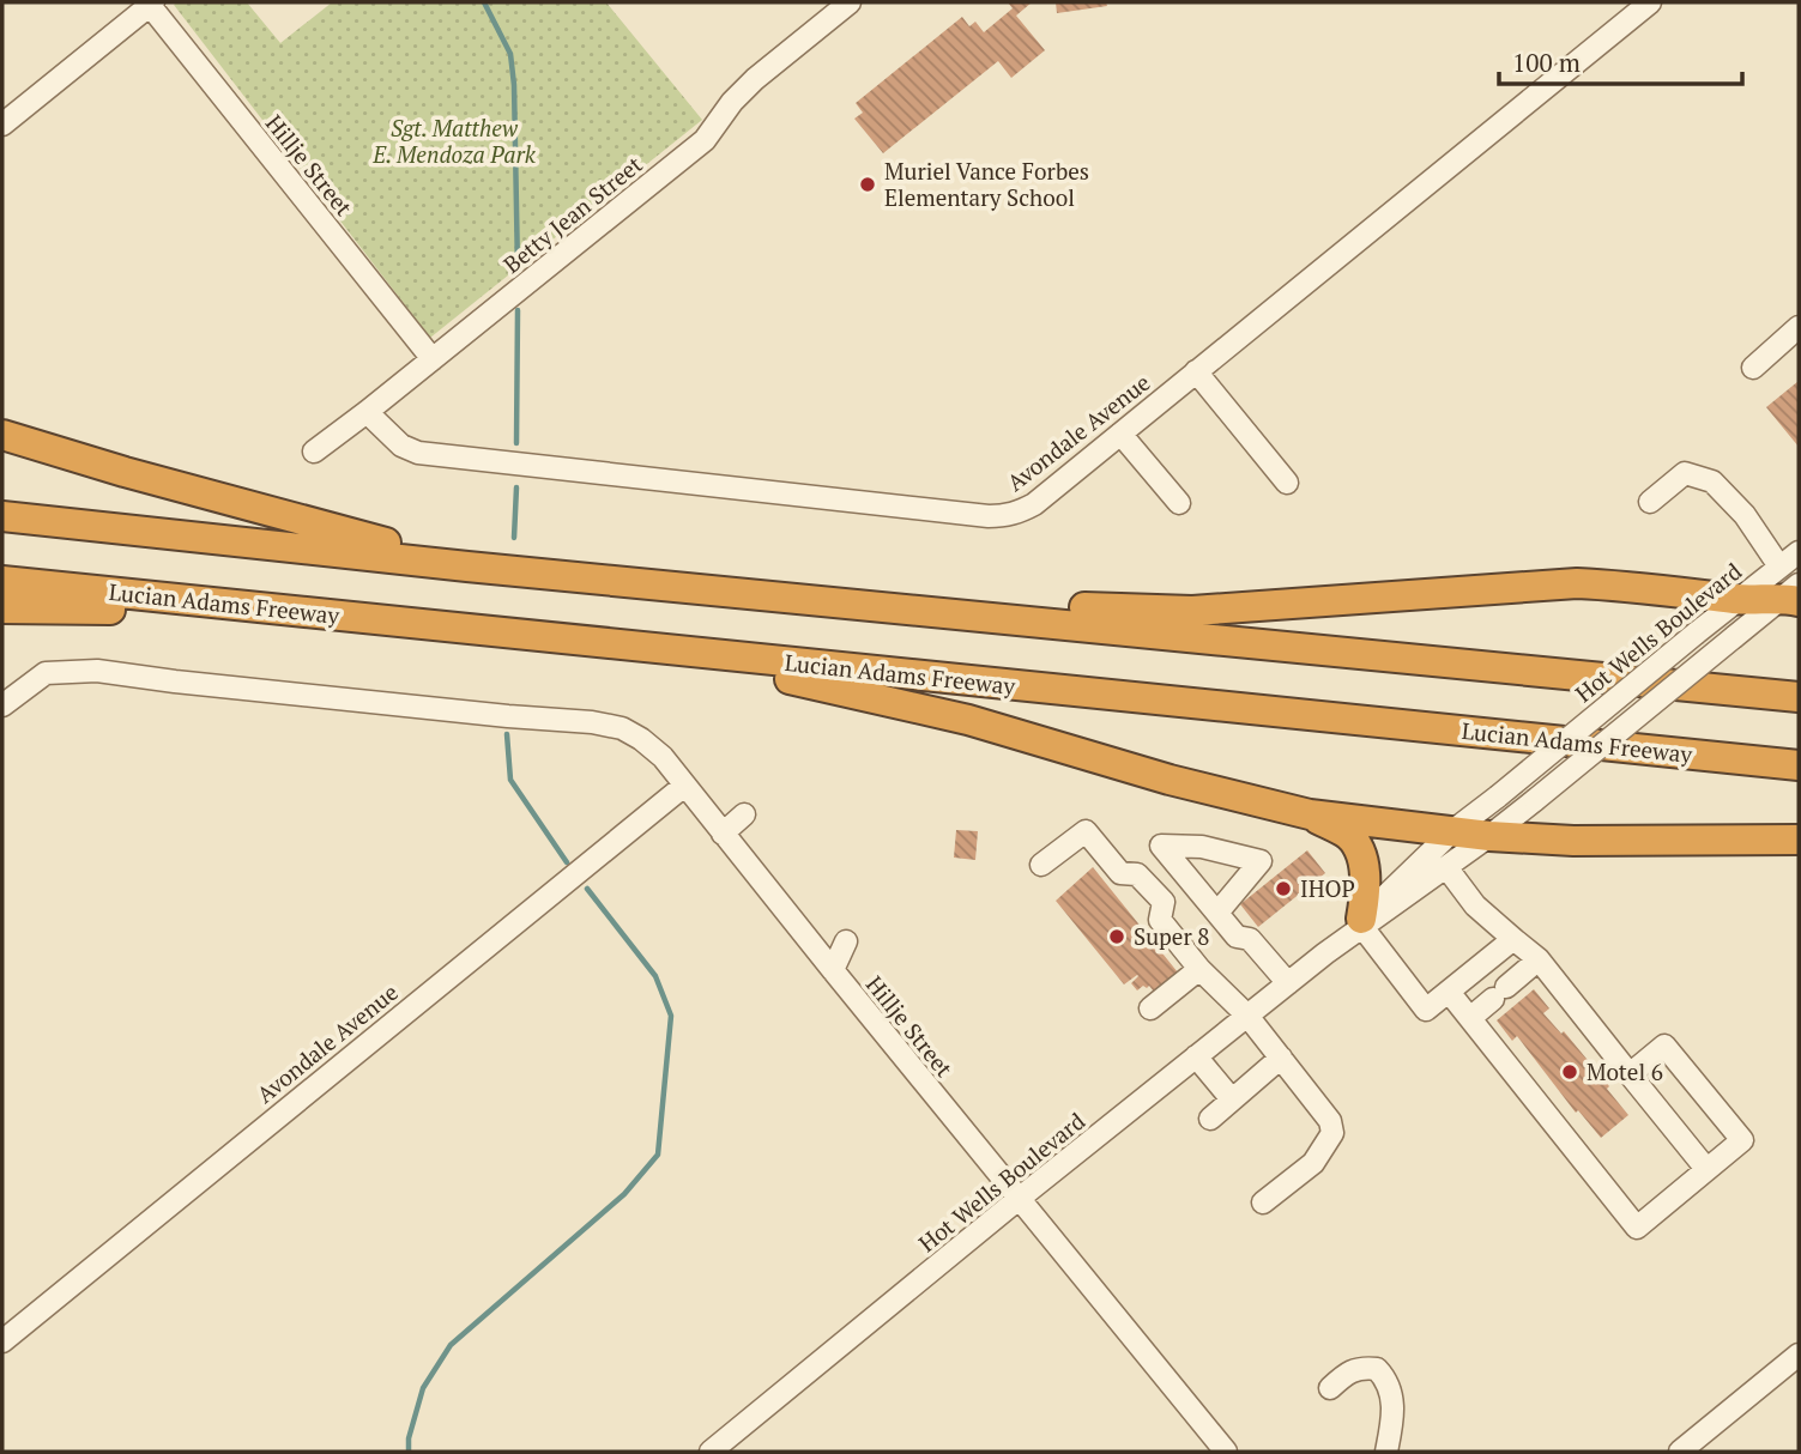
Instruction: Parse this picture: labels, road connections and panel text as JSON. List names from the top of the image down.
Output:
{
  "streets": {
    "highway": ["Lucian Adams Freeway"],
    "street": [
      "Hillje Street",
      "Betty Jean Street",
      "Avondale Avenue",
      "Hot Wells Boulevard"
    ]
  },
  "crossings": [
    ["Hillje Street", "Betty Jean Street"],
    ["Hillje Street", "Avondale Avenue"],
    ["Hillje Street", "Hot Wells Boulevard"],
    ["Betty Jean Street", "Avondale Avenue"]
  ],
  "parks": ["Sgt. Matthew E. Mendoza Park"],
  "places": [
    "Muriel Vance Forbes Elementary School",
    "IHOP",
    "Super 8",
    "Motel 6"
  ],
  "scale_bar": "100 m"
}
